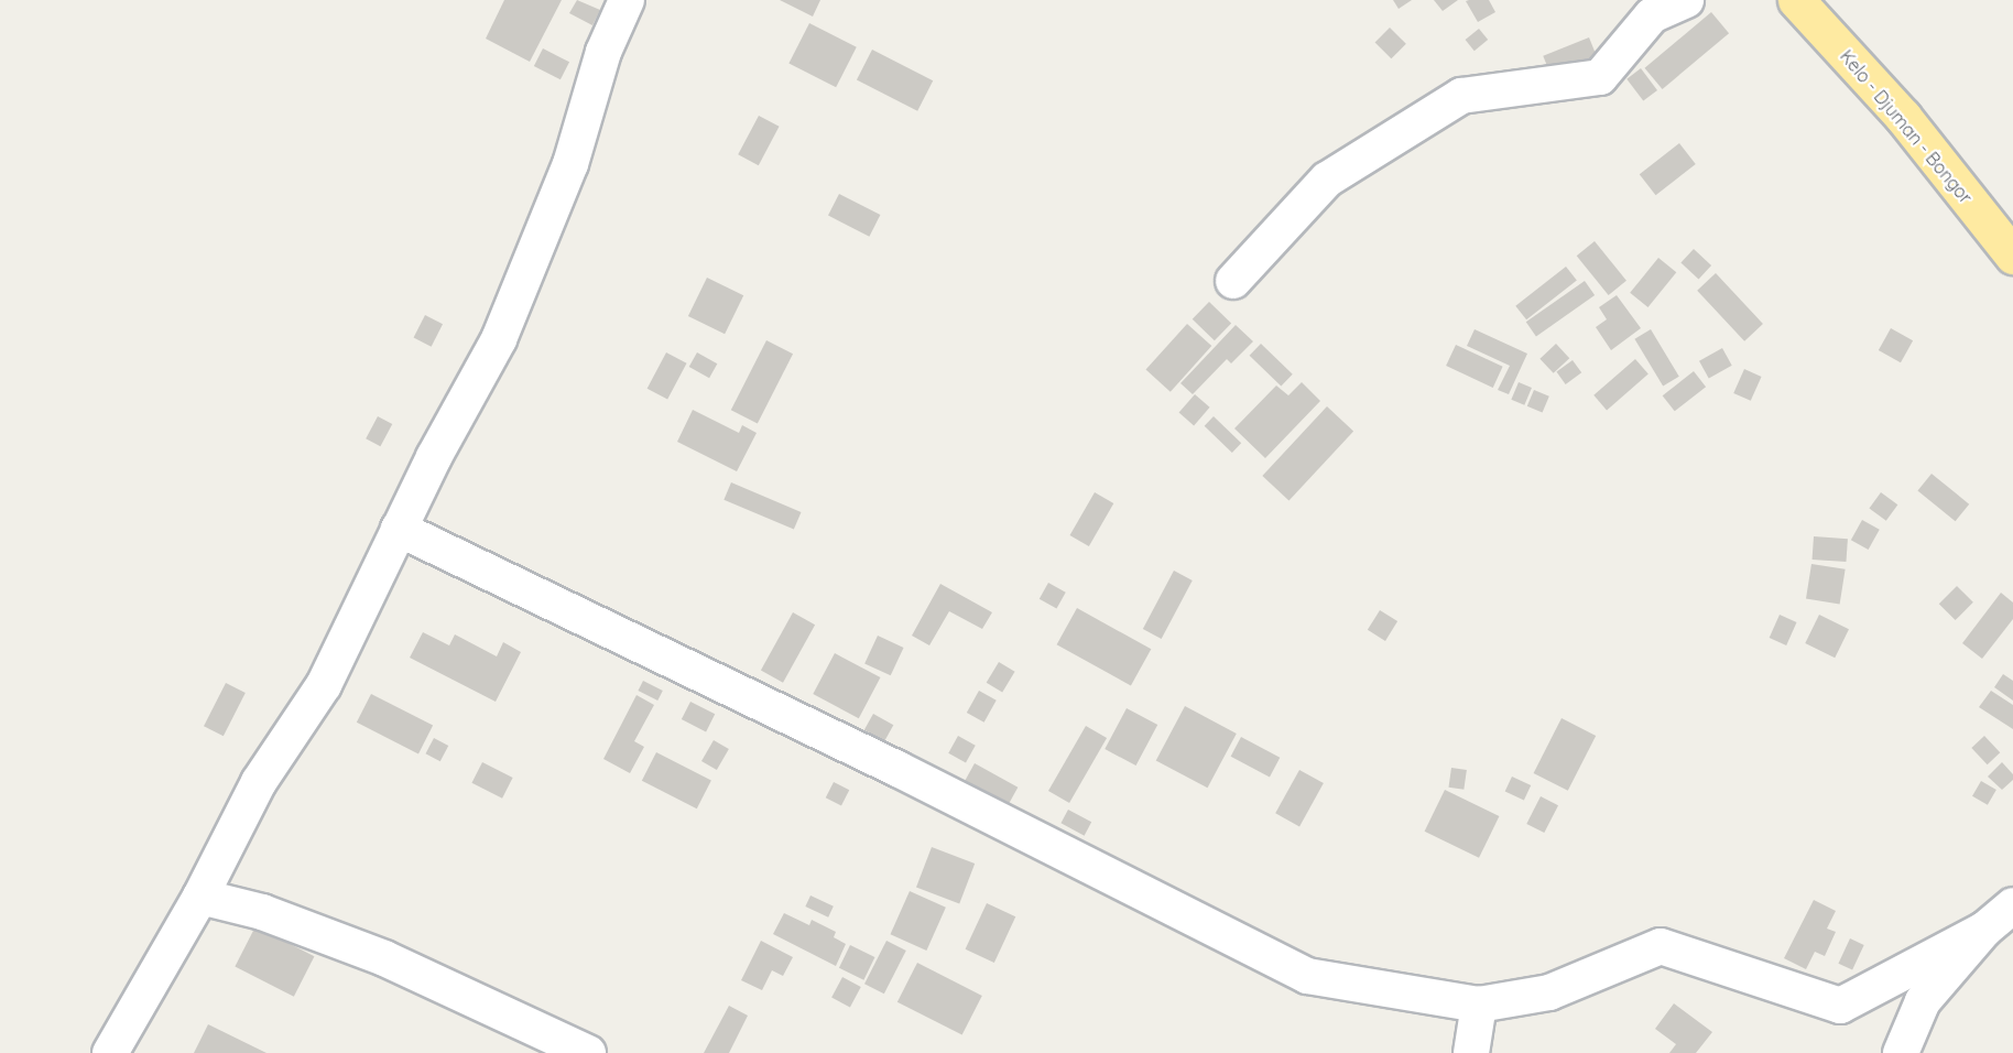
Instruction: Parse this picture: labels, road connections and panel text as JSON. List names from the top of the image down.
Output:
{
  "streets": {
    "highway": ["Kelo - Djuman - Bongor"]
  }
}
